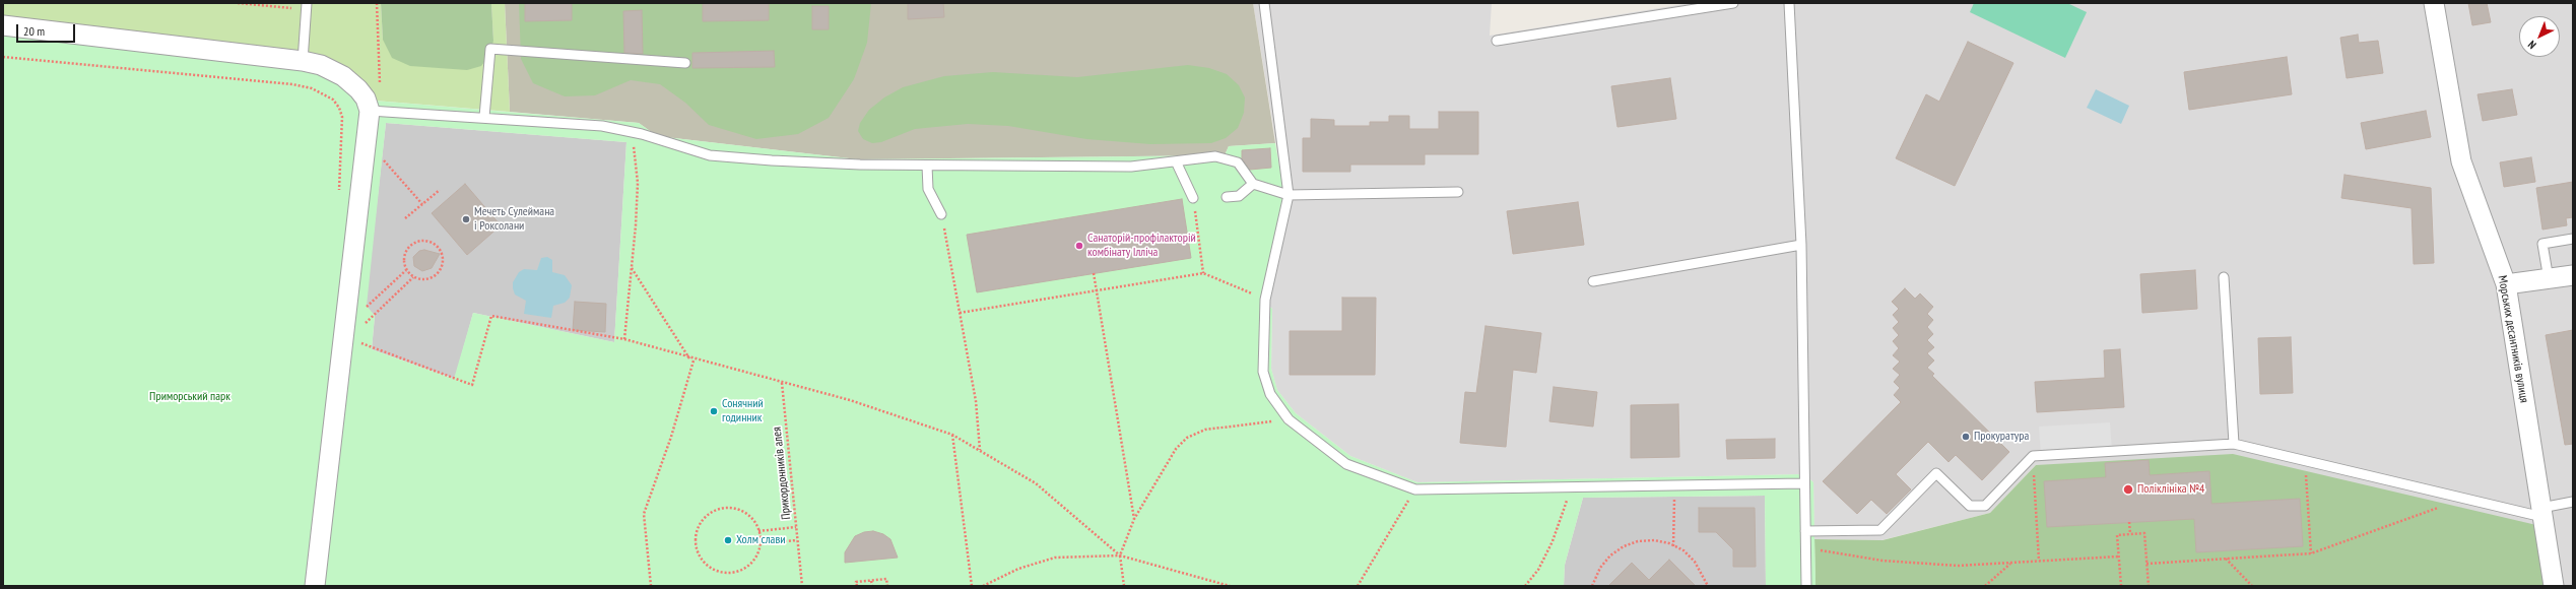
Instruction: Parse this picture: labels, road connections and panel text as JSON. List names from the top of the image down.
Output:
{
  "streets": {
    "street": ["Морських десантників вулиця"],
    "path": ["Прикордонників алея"]
  },
  "parks": ["Приморський парк"],
  "places": [
    "Мечеть Сулеймана і Роксолани",
    "Санаторій-профілакторій комбінату Ілліча",
    "Сонячний годинник",
    "Прокуратура",
    "Поліклініка №4",
    "Холм слави"
  ],
  "scale_bar": "20 m",
  "north": "bottom left"
}
